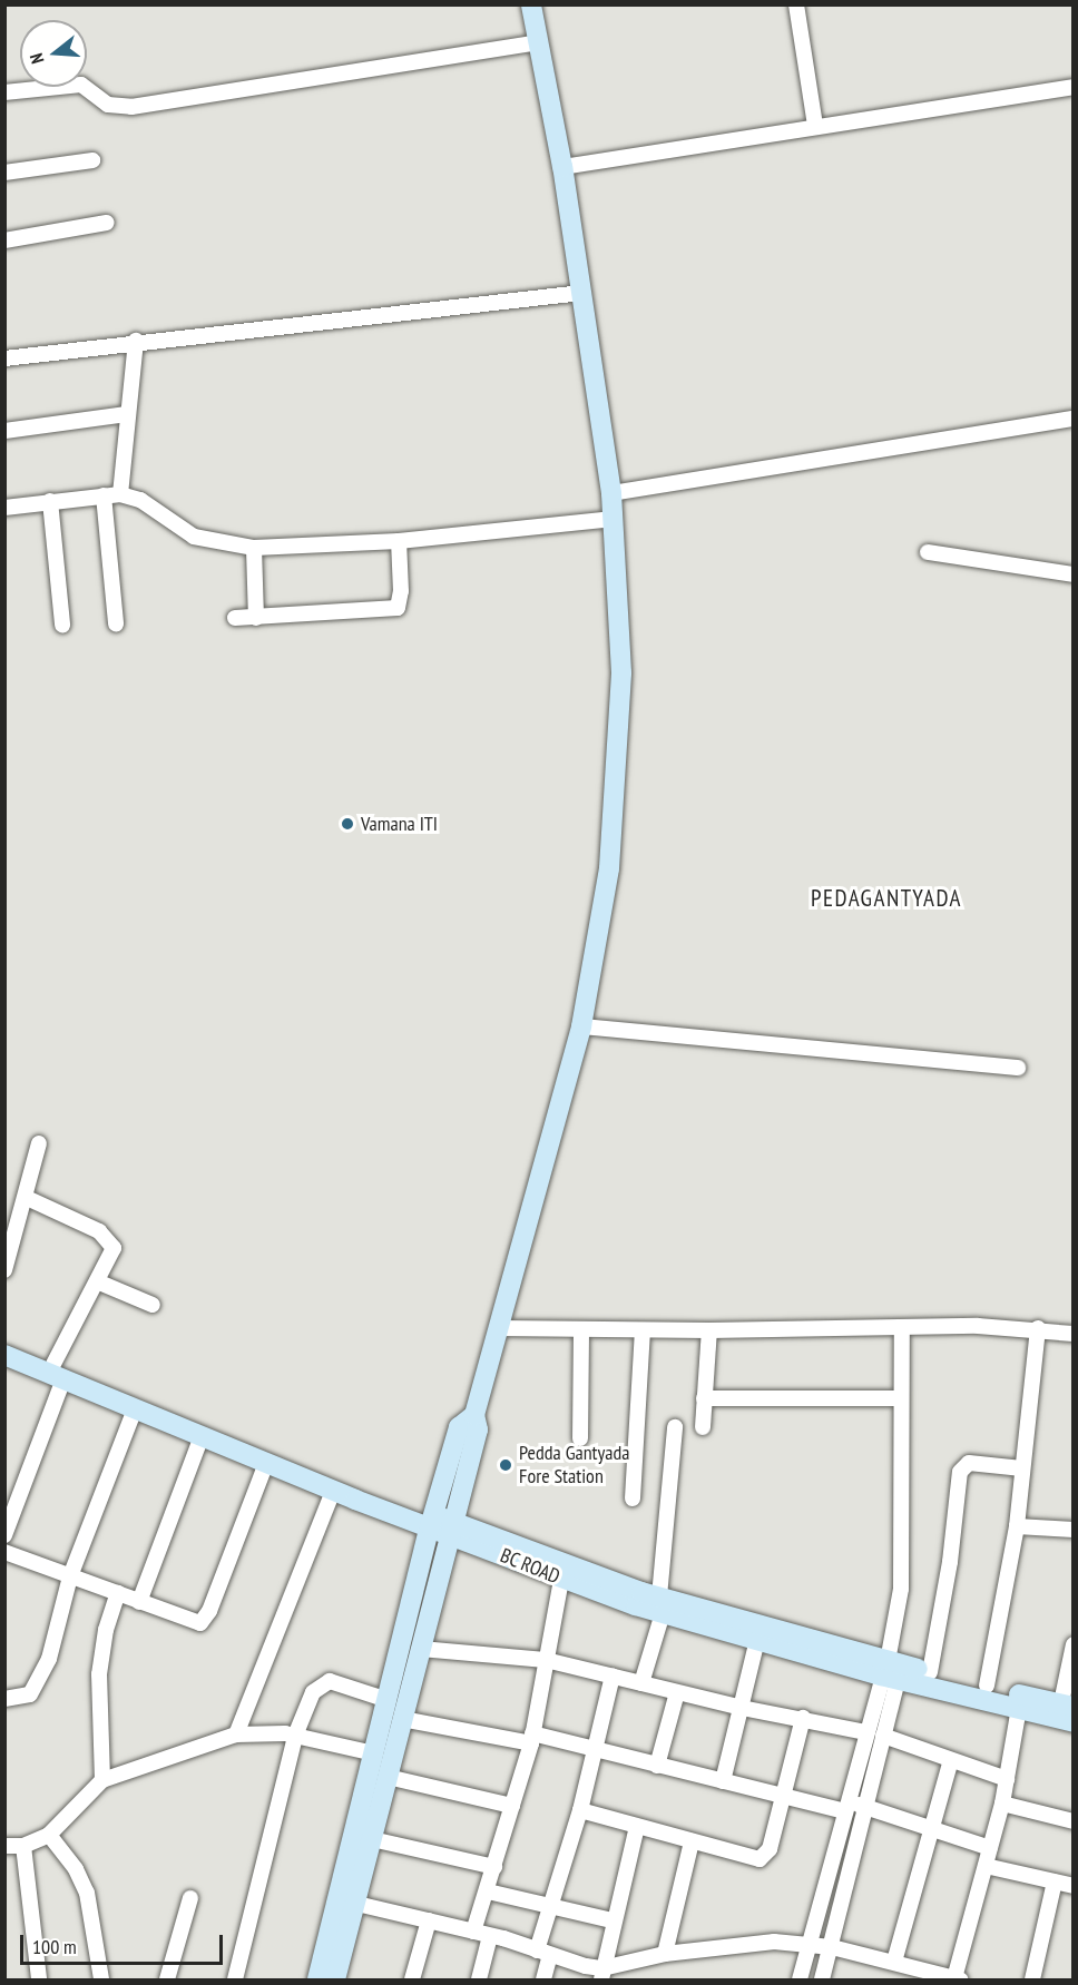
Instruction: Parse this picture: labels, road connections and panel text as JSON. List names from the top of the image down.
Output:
{
  "streets": {
    "street": ["BC ROAD"]
  },
  "districts": ["PEDAGANTYADA"],
  "places": ["Vamana ITI", "Pedda Gantyada Fore Station"],
  "scale_bar": "100 m",
  "north": "left"
}
